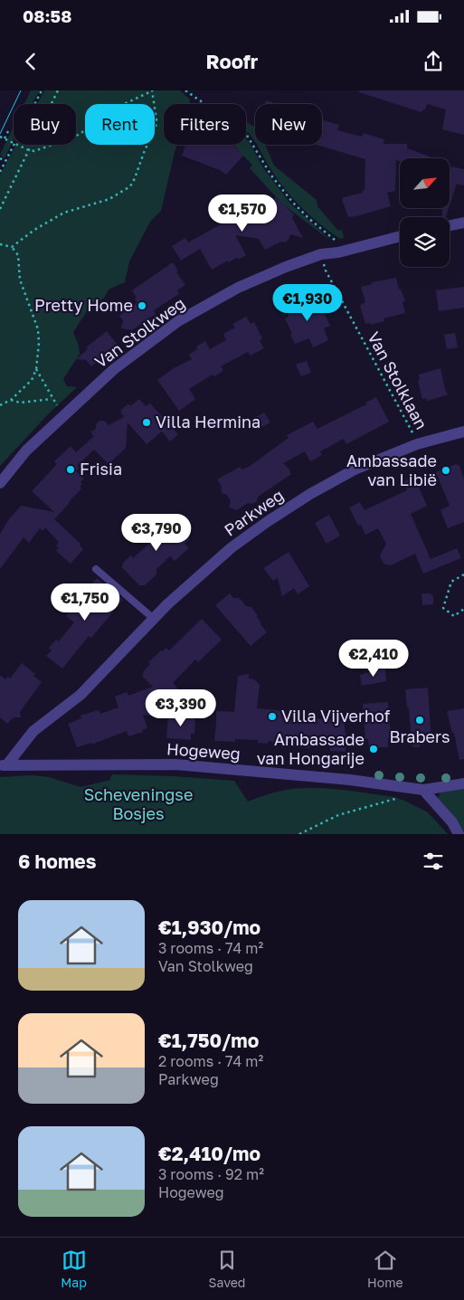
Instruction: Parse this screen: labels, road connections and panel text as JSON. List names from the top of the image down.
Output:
{
  "streets": {
    "street": ["Van Stolkweg", "Parkweg", "Hogeweg"],
    "path": ["Van Stolklaan"]
  },
  "crossings": [
    ["Van Stolkweg", "Van Stolklaan"],
    ["Van Stolklaan", "Parkweg"],
    ["Parkweg", "Hogeweg"]
  ],
  "parks": ["Scheveningse Bosjes"],
  "places": [
    "Pretty Home",
    "Villa Hermina",
    "Frisia",
    "Ambassade van Libië",
    "Villa Vijverhof",
    "Brabers",
    "Ambassade van Hongarije"
  ],
  "north": "top right",
  "page": {
    "status": "08:58",
    "header": "Roofr",
    "chip": [
      "Buy",
      "Rent",
      "Filters",
      "New"
    ],
    "price": [
      "€1,570",
      "€1,930",
      "€3,790",
      "€1,750",
      "€2,410",
      "€3,390"
    ],
    "heading": "6 homes",
    "list": [
      {
        "name": "€1,930/mo",
        "note": "3 rooms · 74 m² · Van Stolkweg"
      },
      {
        "name": "€1,750/mo",
        "note": "2 rooms · 74 m² · Parkweg"
      },
      {
        "name": "€2,410/mo",
        "note": "3 rooms · 92 m² · Hogeweg"
      }
    ],
    "tabs": ["Map", "Saved", "Home"]
  }
}
